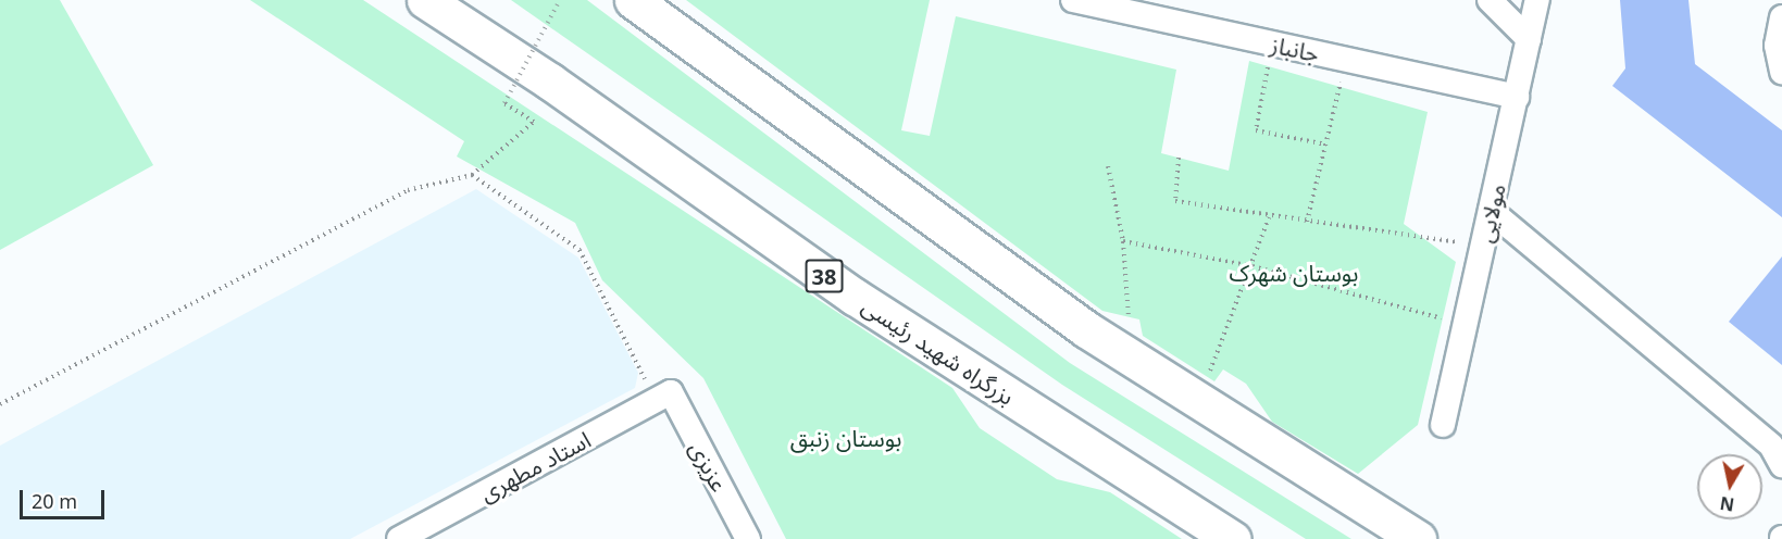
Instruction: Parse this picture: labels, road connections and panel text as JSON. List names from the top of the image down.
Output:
{
  "streets": {
    "highway": ["38", "بزرگراه شهید رئیسی"],
    "street": [
      "جانباز",
      "مولايی",
      "استاد مطهری",
      "عزیزی"
    ]
  },
  "crossings": [
    ["جانباز", "مولايی"],
    ["استاد مطهری", "عزیزی"]
  ],
  "parks": ["بوستان شهرک", "بوستان زنبق"],
  "scale_bar": "20 m",
  "north": "bottom"
}
